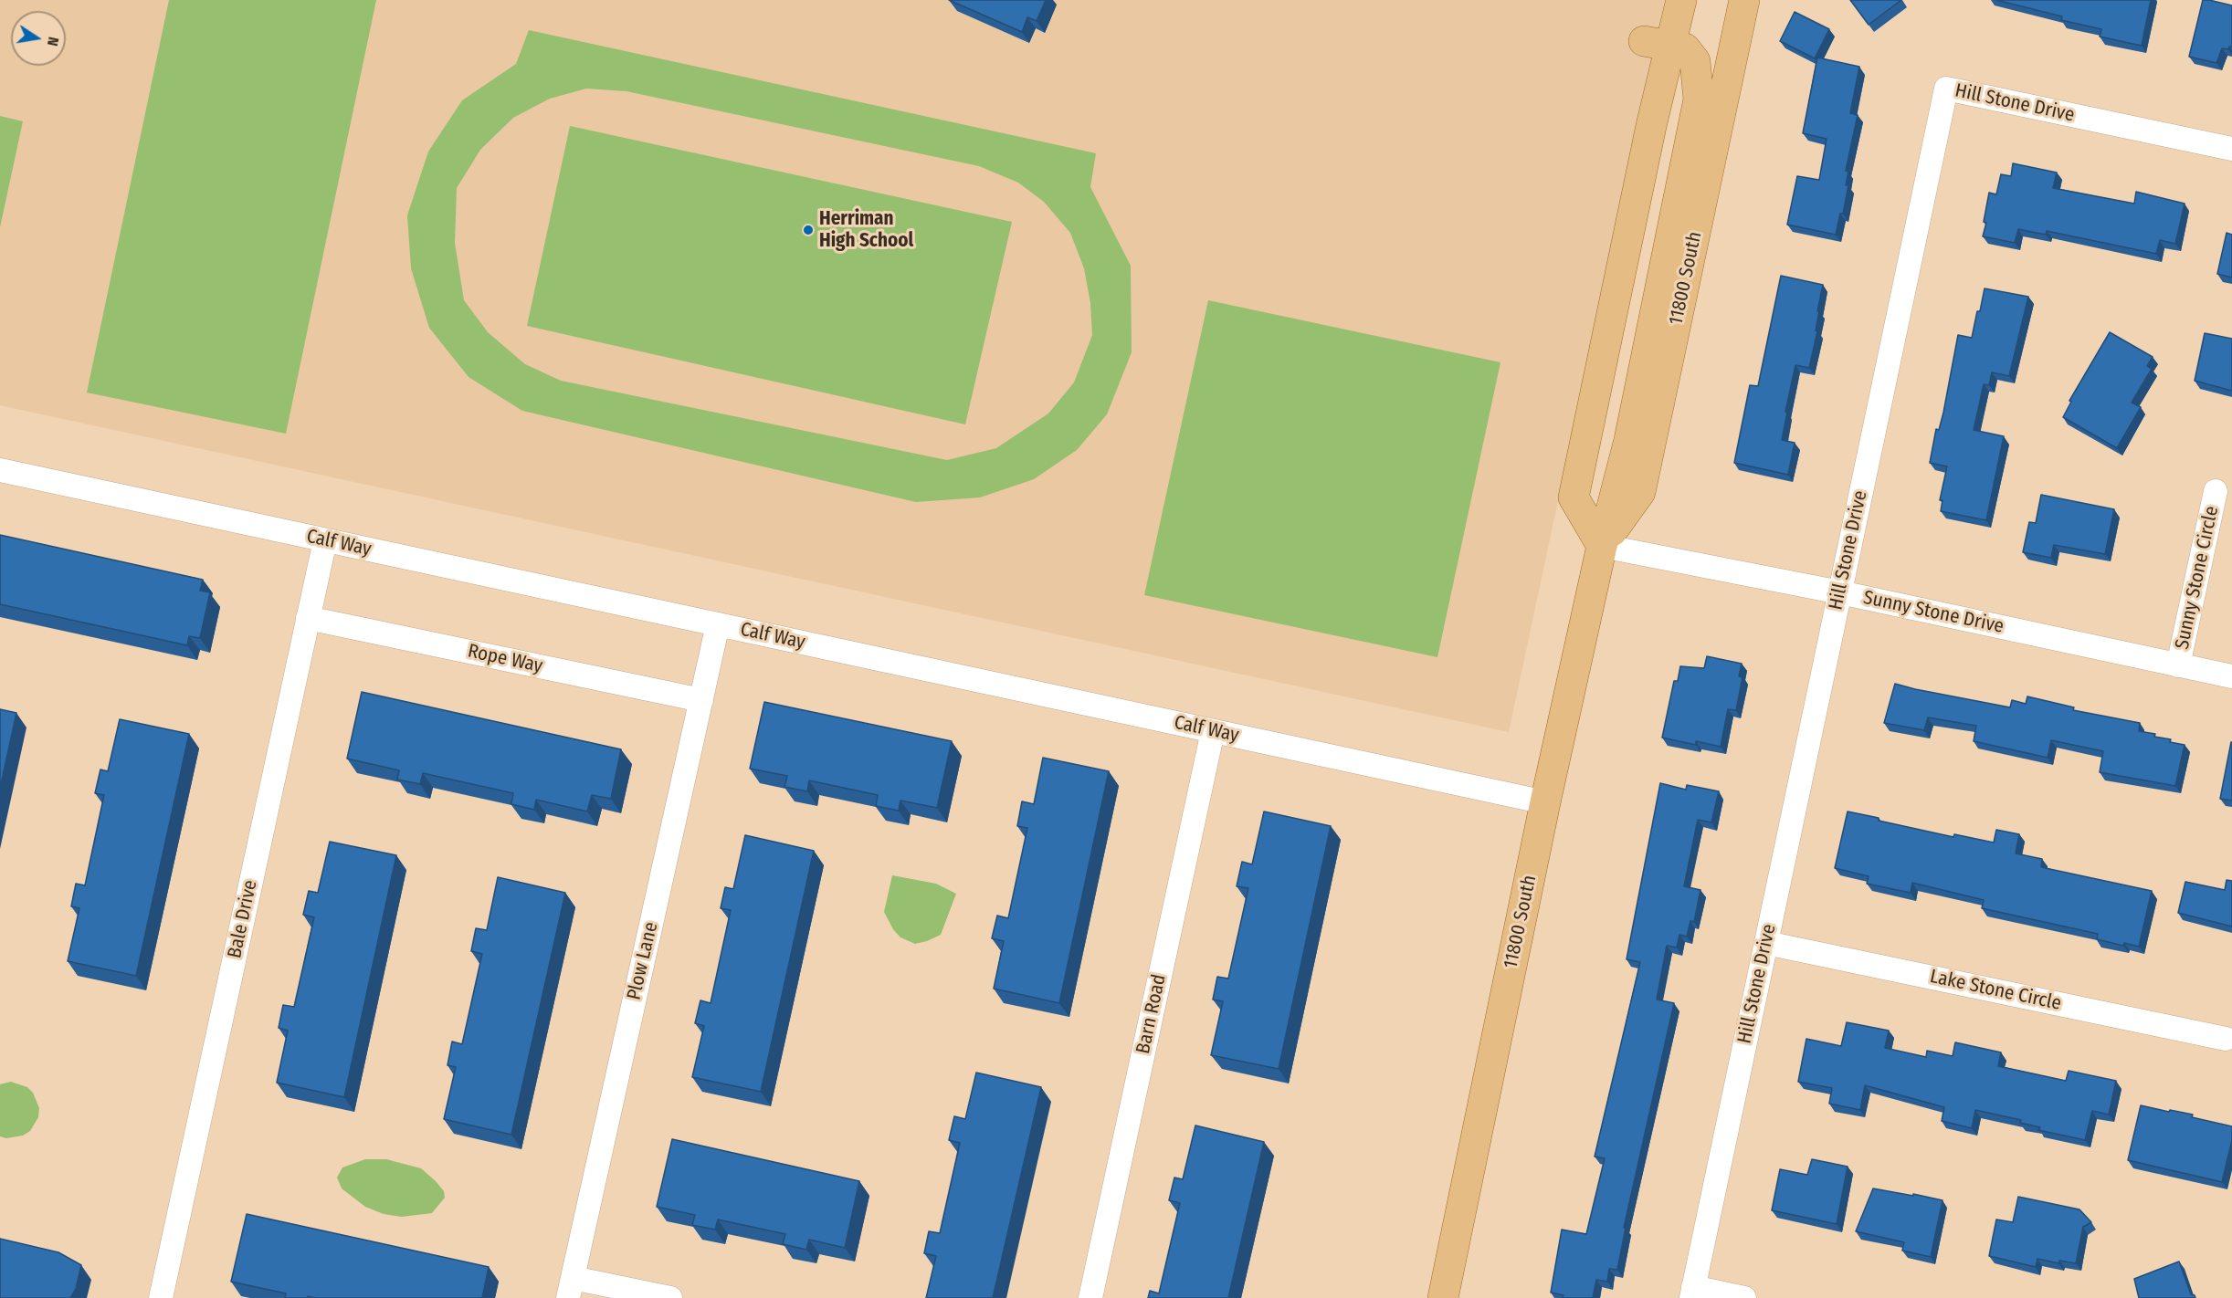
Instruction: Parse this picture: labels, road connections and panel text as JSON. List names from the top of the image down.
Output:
{
  "streets": {
    "main road": ["11800 South"],
    "street": [
      "Hill Stone Drive",
      "Calf Way",
      "Sunny Stone Circle",
      "Sunny Stone Drive",
      "Rope Way",
      "Bale Drive",
      "Plow Lane",
      "Lake Stone Circle",
      "Barn Road"
    ]
  },
  "crossings": [
    ["Hill Stone Drive", "Sunny Stone Drive"],
    ["Hill Stone Drive", "Lake Stone Circle"],
    ["11800 South", "Calf Way"],
    ["11800 South", "Sunny Stone Drive"],
    ["Calf Way", "Bale Drive"],
    ["Calf Way", "Plow Lane"],
    ["Calf Way", "Barn Road"],
    ["Sunny Stone Circle", "Sunny Stone Drive"],
    ["Rope Way", "Bale Drive"],
    ["Rope Way", "Plow Lane"]
  ],
  "places": ["Herriman High School"],
  "north": "right"
}
